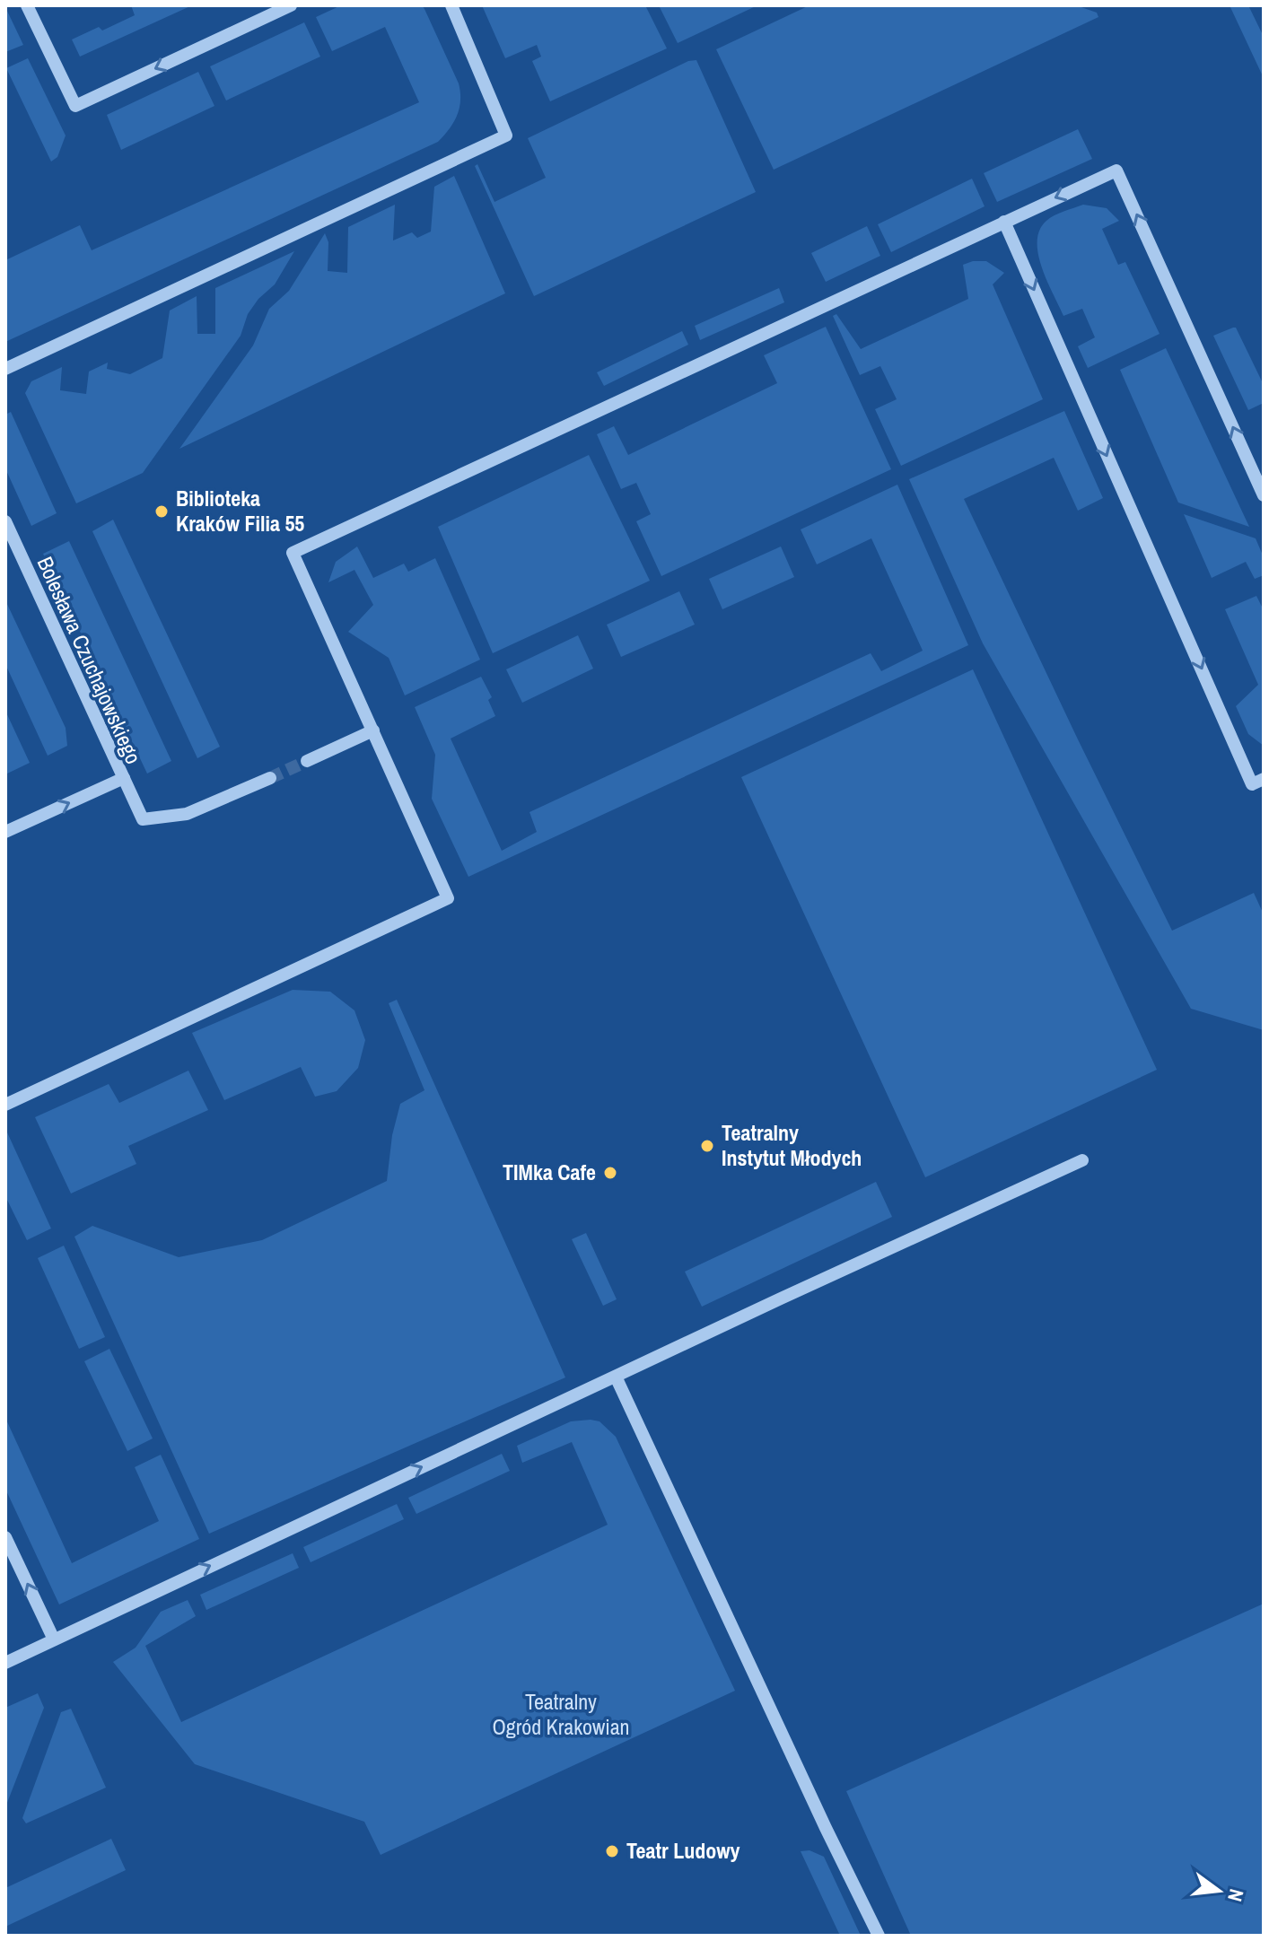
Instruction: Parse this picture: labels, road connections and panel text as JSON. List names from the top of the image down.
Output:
{
  "streets": {
    "street": ["Bolesława Czuchajowskiego"]
  },
  "parks": ["Teatralny Ogród Krakowian"],
  "places": [
    "Biblioteka Kraków Filia 55",
    "Teatralny Instytut Młodych",
    "TIMka Cafe",
    "Teatr Ludowy"
  ],
  "north": "right"
}
